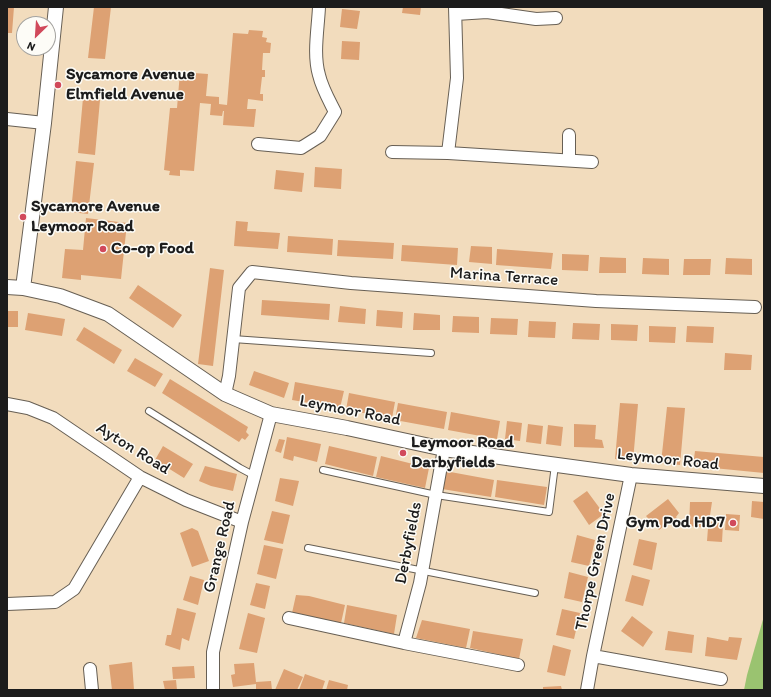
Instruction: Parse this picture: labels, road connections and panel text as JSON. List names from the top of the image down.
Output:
{
  "streets": {
    "street": [
      "Marina Terrace",
      "Leymoor Road",
      "Ayton Road",
      "Derbyfields",
      "Grange Road",
      "Thorpe Green Drive"
    ]
  },
  "crossings": [
    ["Leymoor Road", "Derbyfields"],
    ["Leymoor Road", "Grange Road"],
    ["Leymoor Road", "Thorpe Green Drive"],
    ["Ayton Road", "Grange Road"]
  ],
  "places": [
    "Sycamore Avenue Elmfield Avenue",
    "Sycamore Avenue Leymoor Road",
    "Co-op Food",
    "Leymoor Road Darbyfields",
    "Gym Pod HD7"
  ],
  "north": "bottom left"
}
